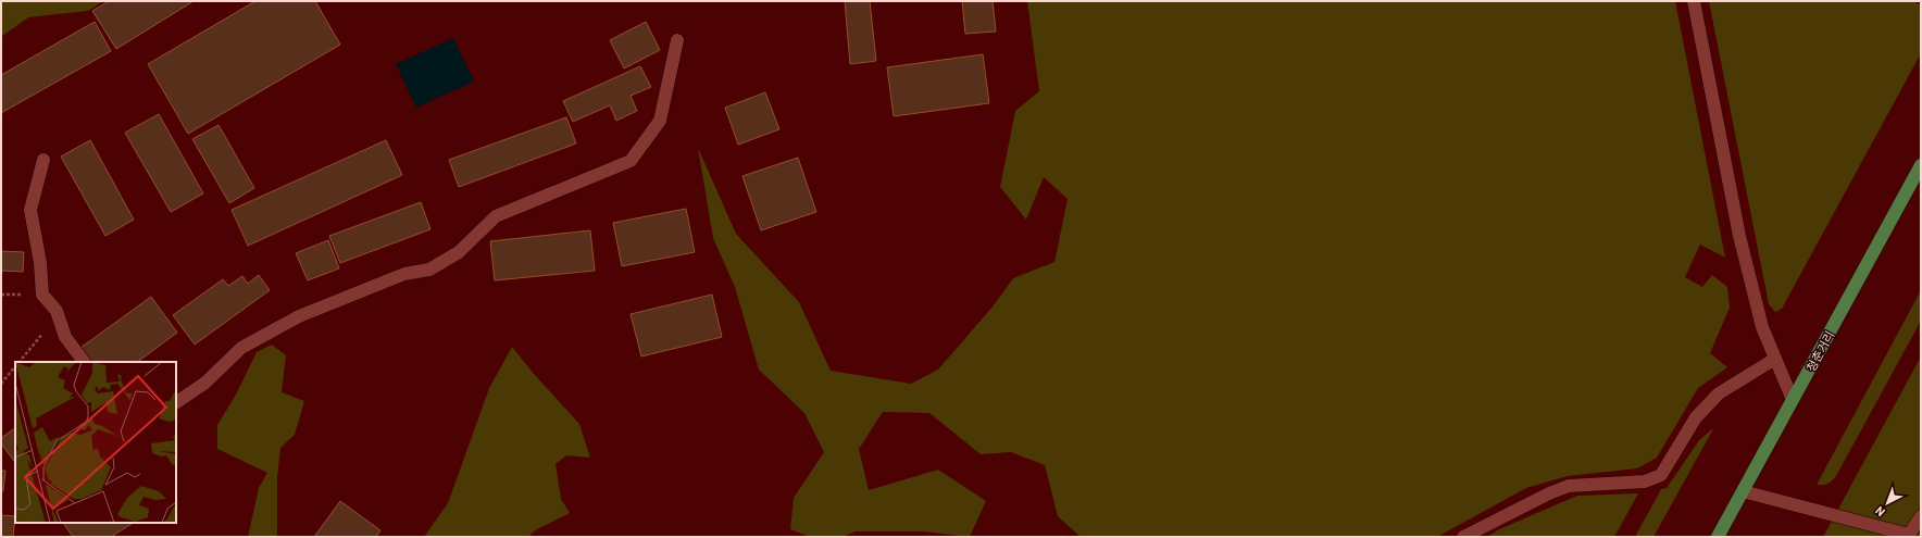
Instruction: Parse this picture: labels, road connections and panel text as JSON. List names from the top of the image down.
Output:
{
  "streets": {
    "main road": ["청춘거리"]
  },
  "north": "bottom left"
}
